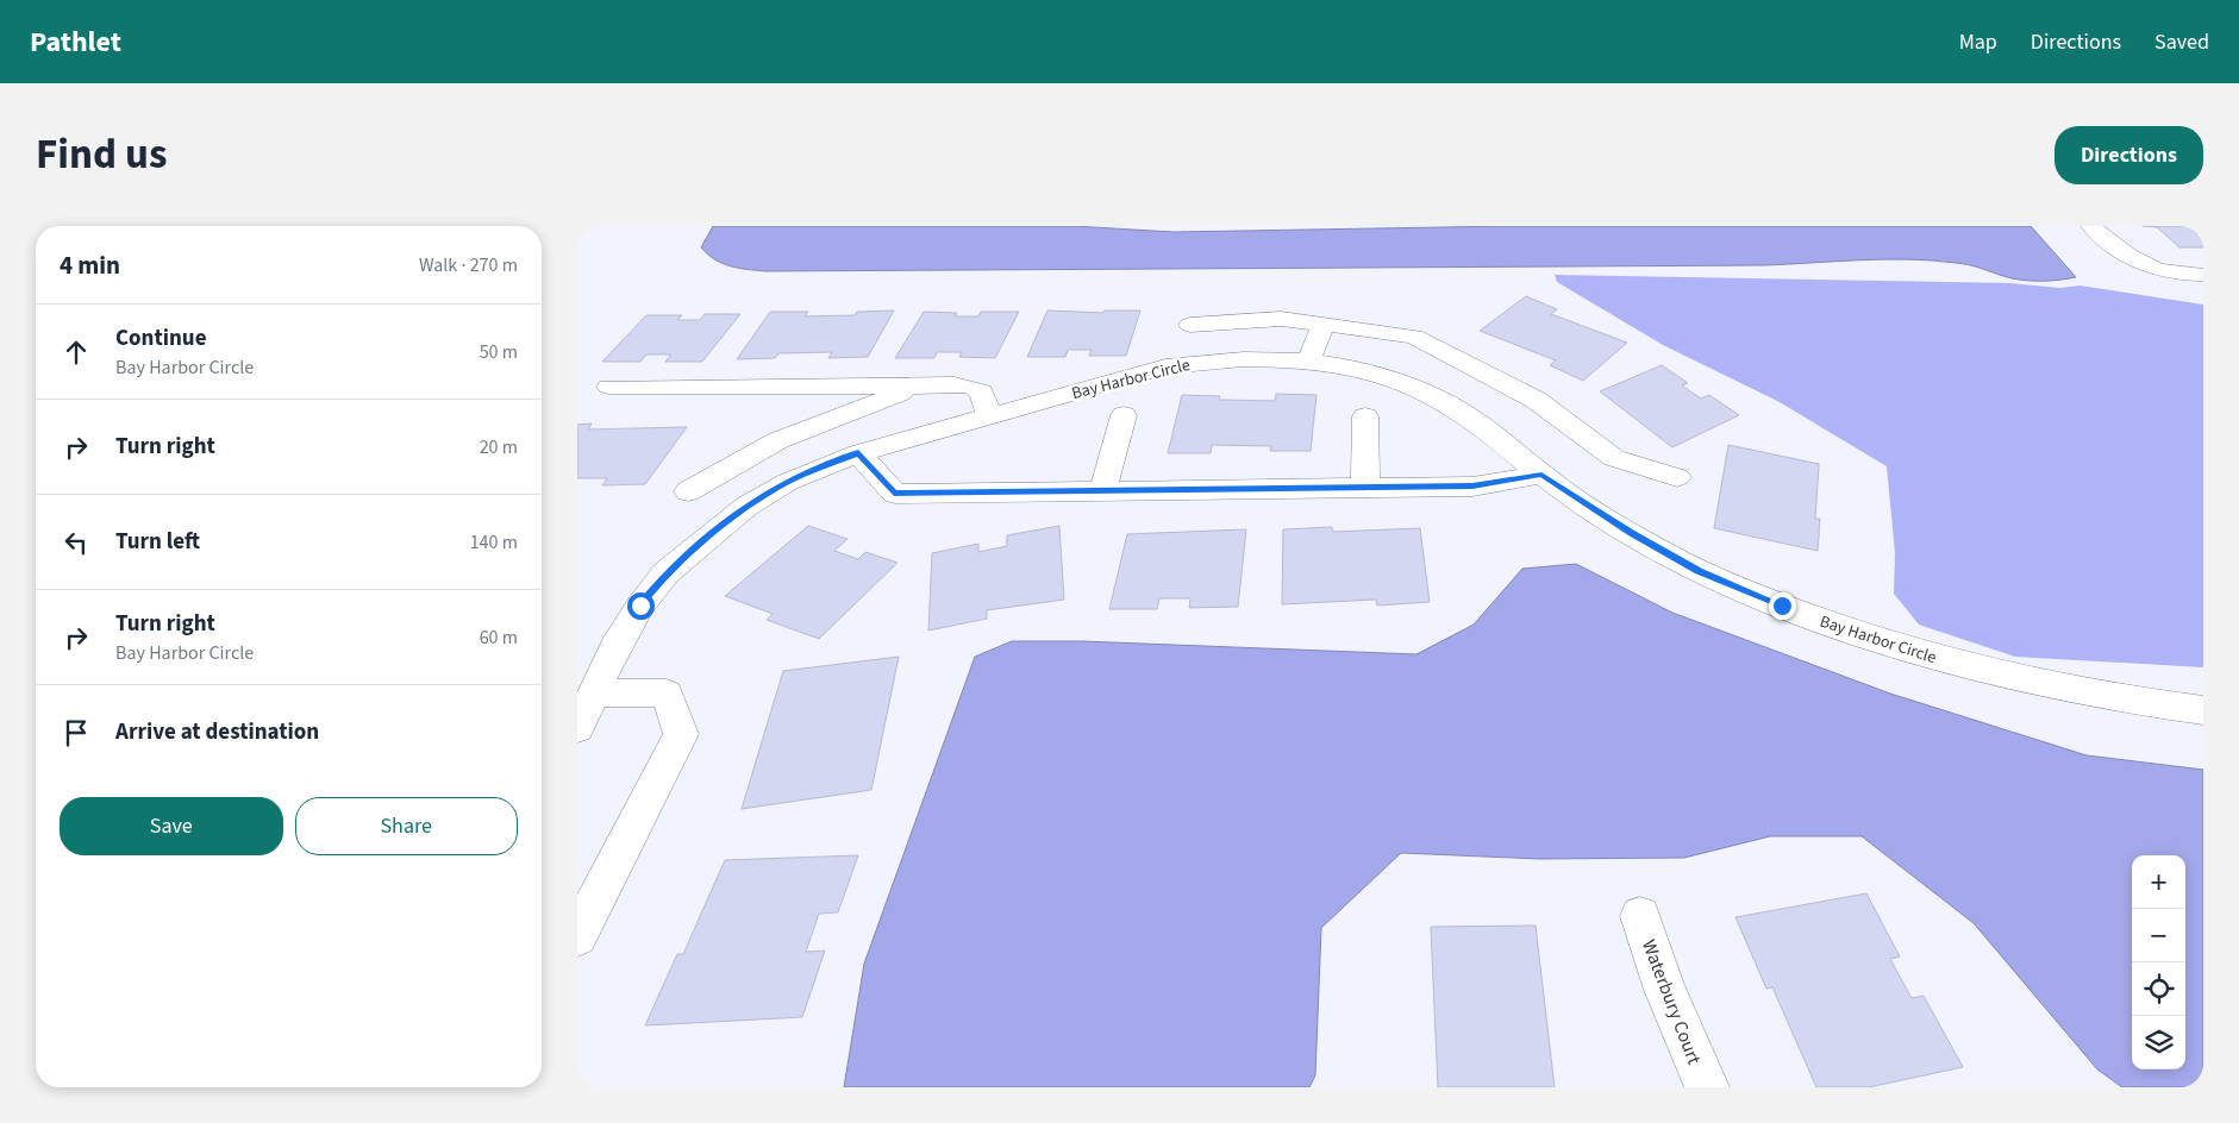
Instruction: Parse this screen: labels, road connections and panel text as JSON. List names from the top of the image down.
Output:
{
  "streets": {
    "street": ["Bay Harbor Circle", "Waterbury Court"]
  },
  "page": {
    "header": "Pathlet",
    "nav": ["Map", "Directions", "Saved"],
    "title": "Find us",
    "buttons": [
      "Directions",
      ["Save", "Share"]
    ],
    "heading": ["4 min", "Walk · 270 m"],
    "list": [
      ["Continue", "Bay Harbor Circle", "50 m"],
      ["Turn right", "20 m"],
      ["Turn left", "140 m"],
      ["Turn right", "Bay Harbor Circle", "60 m"],
      "Arrive at destination"
    ],
    "map_buttons": ["+", "−"]
  }
}
